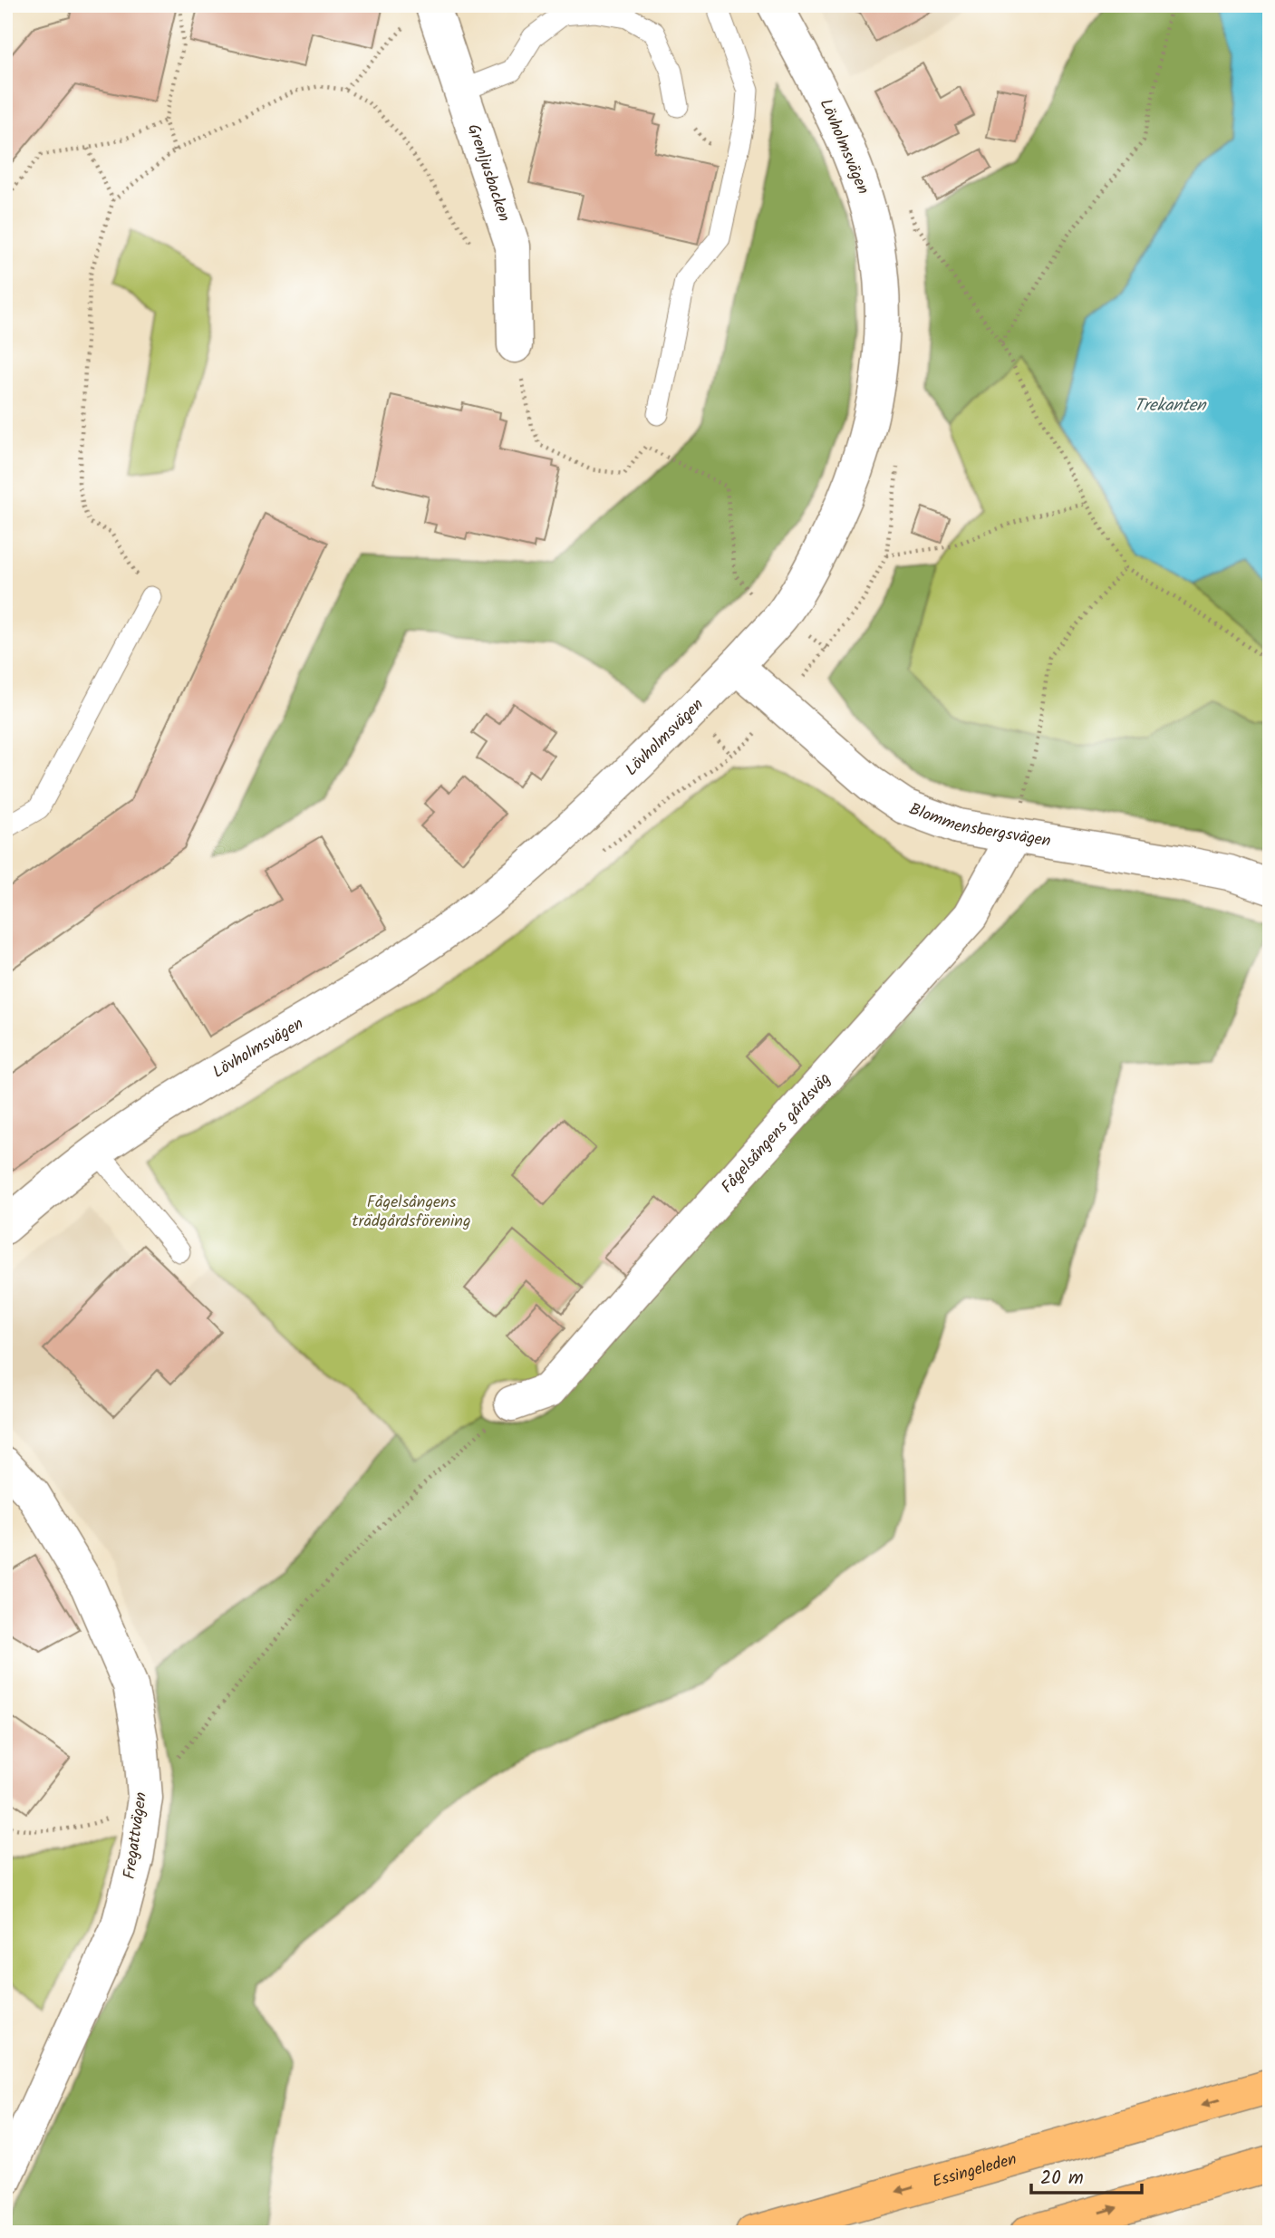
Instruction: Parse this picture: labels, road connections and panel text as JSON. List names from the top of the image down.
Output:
{
  "streets": {
    "highway": ["Essingeleden"],
    "street": [
      "Lövholmsvägen",
      "Grenljusbacken",
      "Blommensbergsvägen",
      "Fågelsångens gårdsväg",
      "Fregattvägen"
    ]
  },
  "crossings": [
    ["Lövholmsvägen", "Blommensbergsvägen"],
    ["Blommensbergsvägen", "Fågelsångens gårdsväg"]
  ],
  "water": ["Trekanten"],
  "parks": ["Fågelsångens trädgårdsförening"],
  "scale_bar": "20 m"
}
